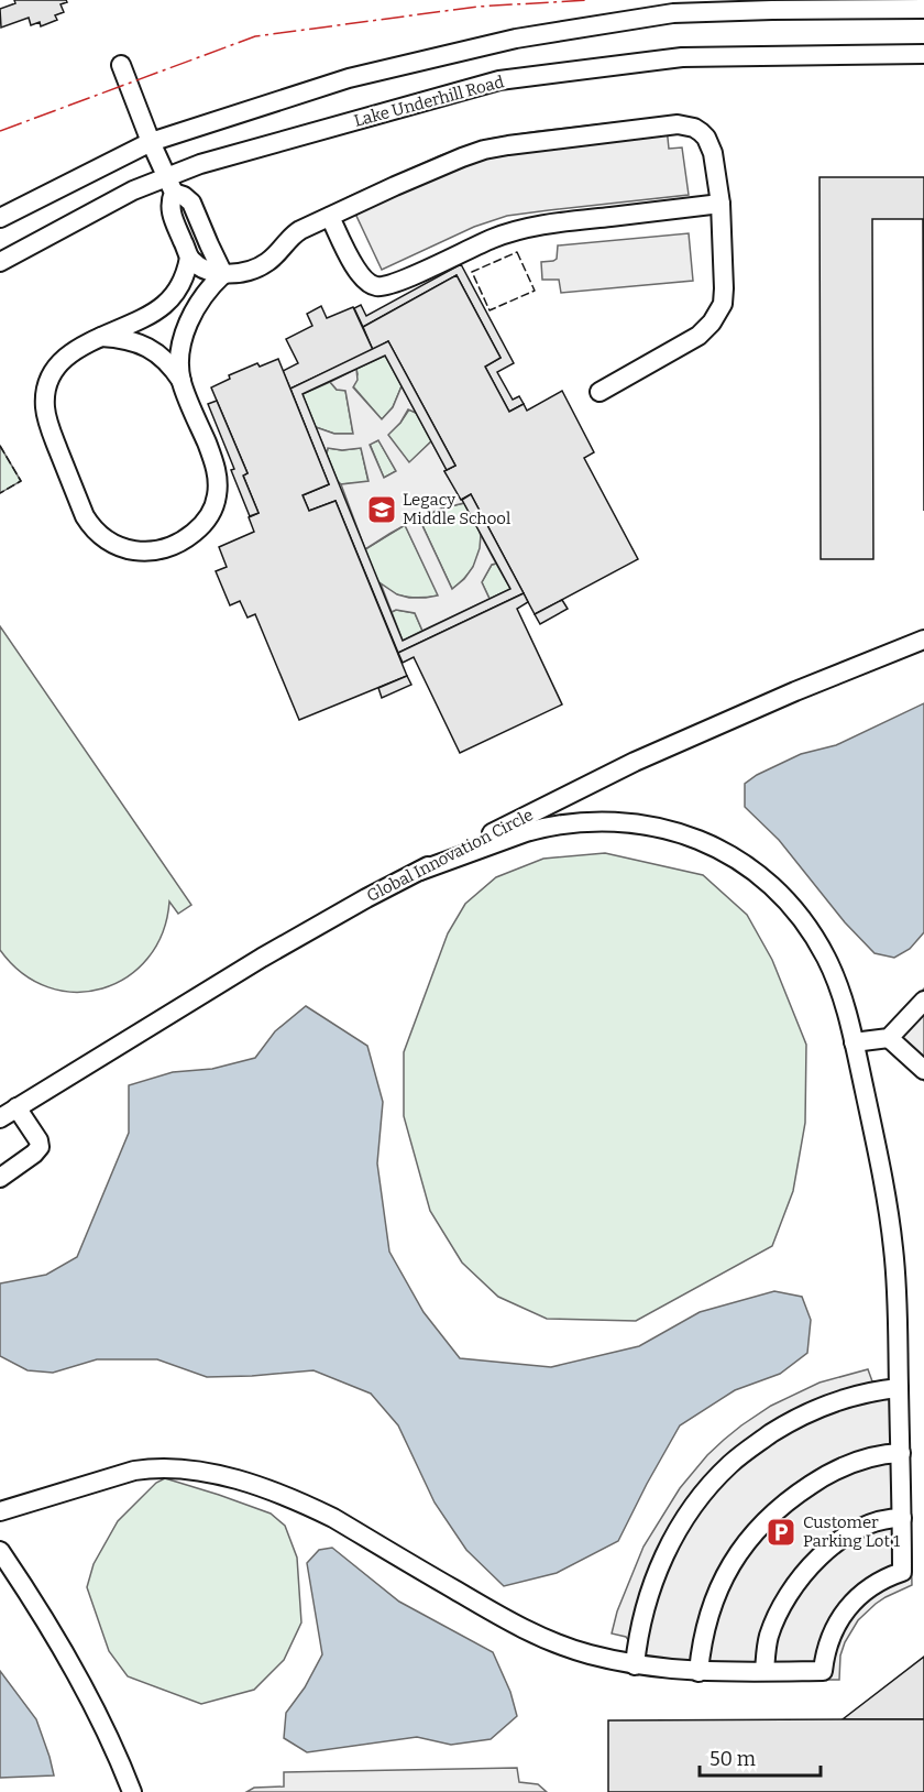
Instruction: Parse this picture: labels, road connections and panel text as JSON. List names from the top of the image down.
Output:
{
  "streets": {
    "street": ["Lake Underhill Road", "Global Innovation Circle"]
  },
  "places": {
    "school or university": ["Legacy Middle School"],
    "parking": ["Customer Parking Lot 1"]
  },
  "scale_bar": "50 m"
}
